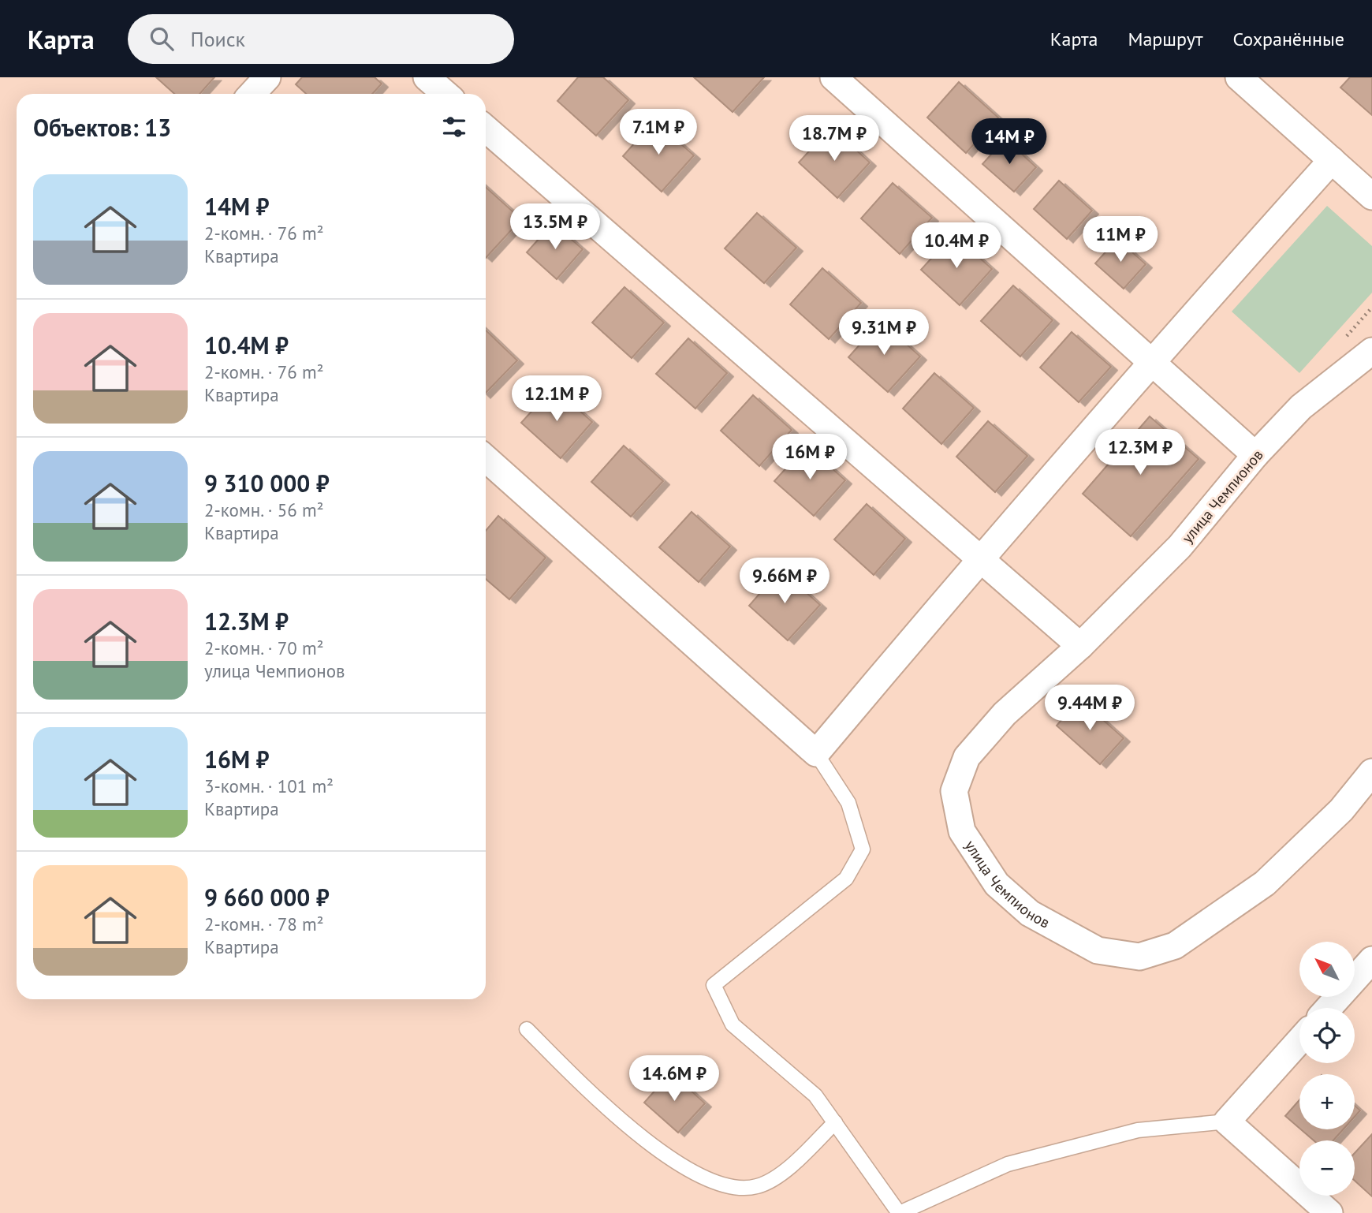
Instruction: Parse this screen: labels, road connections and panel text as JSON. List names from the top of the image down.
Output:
{
  "streets": {
    "street": ["улица Чемпионов"]
  },
  "north": "top left",
  "page": {
    "header": "Карта",
    "search": "Поиск",
    "nav": ["Карта", "Маршрут", "Сохранённые"],
    "heading": "Объектов: 13",
    "price": [
      "7.1M ₽",
      "18.7M ₽",
      "14M ₽",
      "13.5M ₽",
      "11M ₽",
      "10.4M ₽",
      "9.31M ₽",
      "12.1M ₽",
      "12.3M ₽",
      "16M ₽",
      "9.66M ₽",
      "9.44M ₽",
      "14.6M ₽"
    ],
    "list": [
      {
        "name": "14M ₽",
        "note": "2-комн. · 76 m² · Квартира"
      },
      {
        "name": "10.4M ₽",
        "note": "2-комн. · 76 m² · Квартира"
      },
      {
        "name": "9 310 000 ₽",
        "note": "2-комн. · 56 m² · Квартира"
      },
      {
        "name": "12.3M ₽",
        "note": "2-комн. · 70 m² · улица Чемпионов"
      },
      {
        "name": "16M ₽",
        "note": "3-комн. · 101 m² · Квартира"
      },
      {
        "name": "9 660 000 ₽",
        "note": "2-комн. · 78 m² · Квартира"
      }
    ],
    "map_buttons": ["+", "−"]
  }
}
